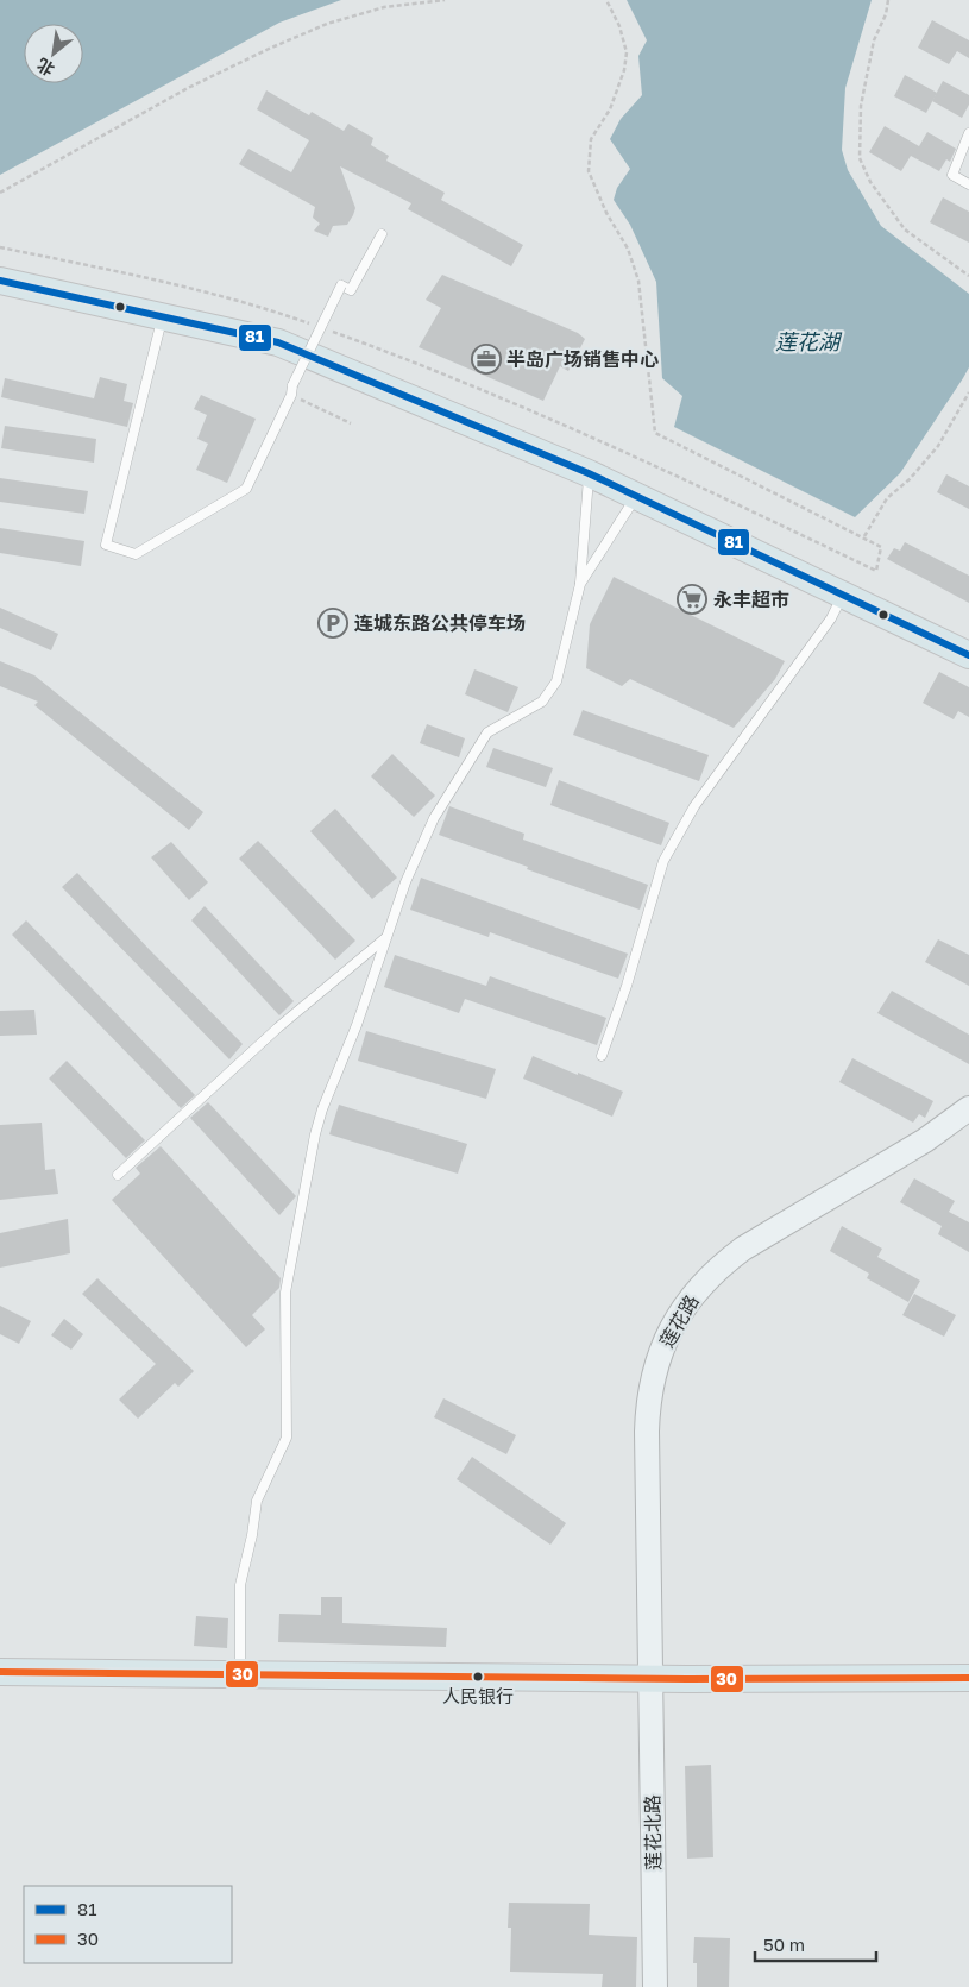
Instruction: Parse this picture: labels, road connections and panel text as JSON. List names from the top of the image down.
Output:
{
  "streets": {
    "main road": ["莲花路", "莲花北路"]
  },
  "crossings": [
    ["莲花路", "莲花北路"]
  ],
  "water": ["莲花湖"],
  "places": {
    "office": ["半岛广场销售中心"],
    "supermarket": ["永丰超市"],
    "parking": ["连城东路公共停车场"],
    "other": ["人民银行"]
  },
  "lines": ["transit line 81", "transit line 30"],
  "legend": ["81", "30"],
  "scale_bar": "50 m",
  "north": "bottom left"
}
